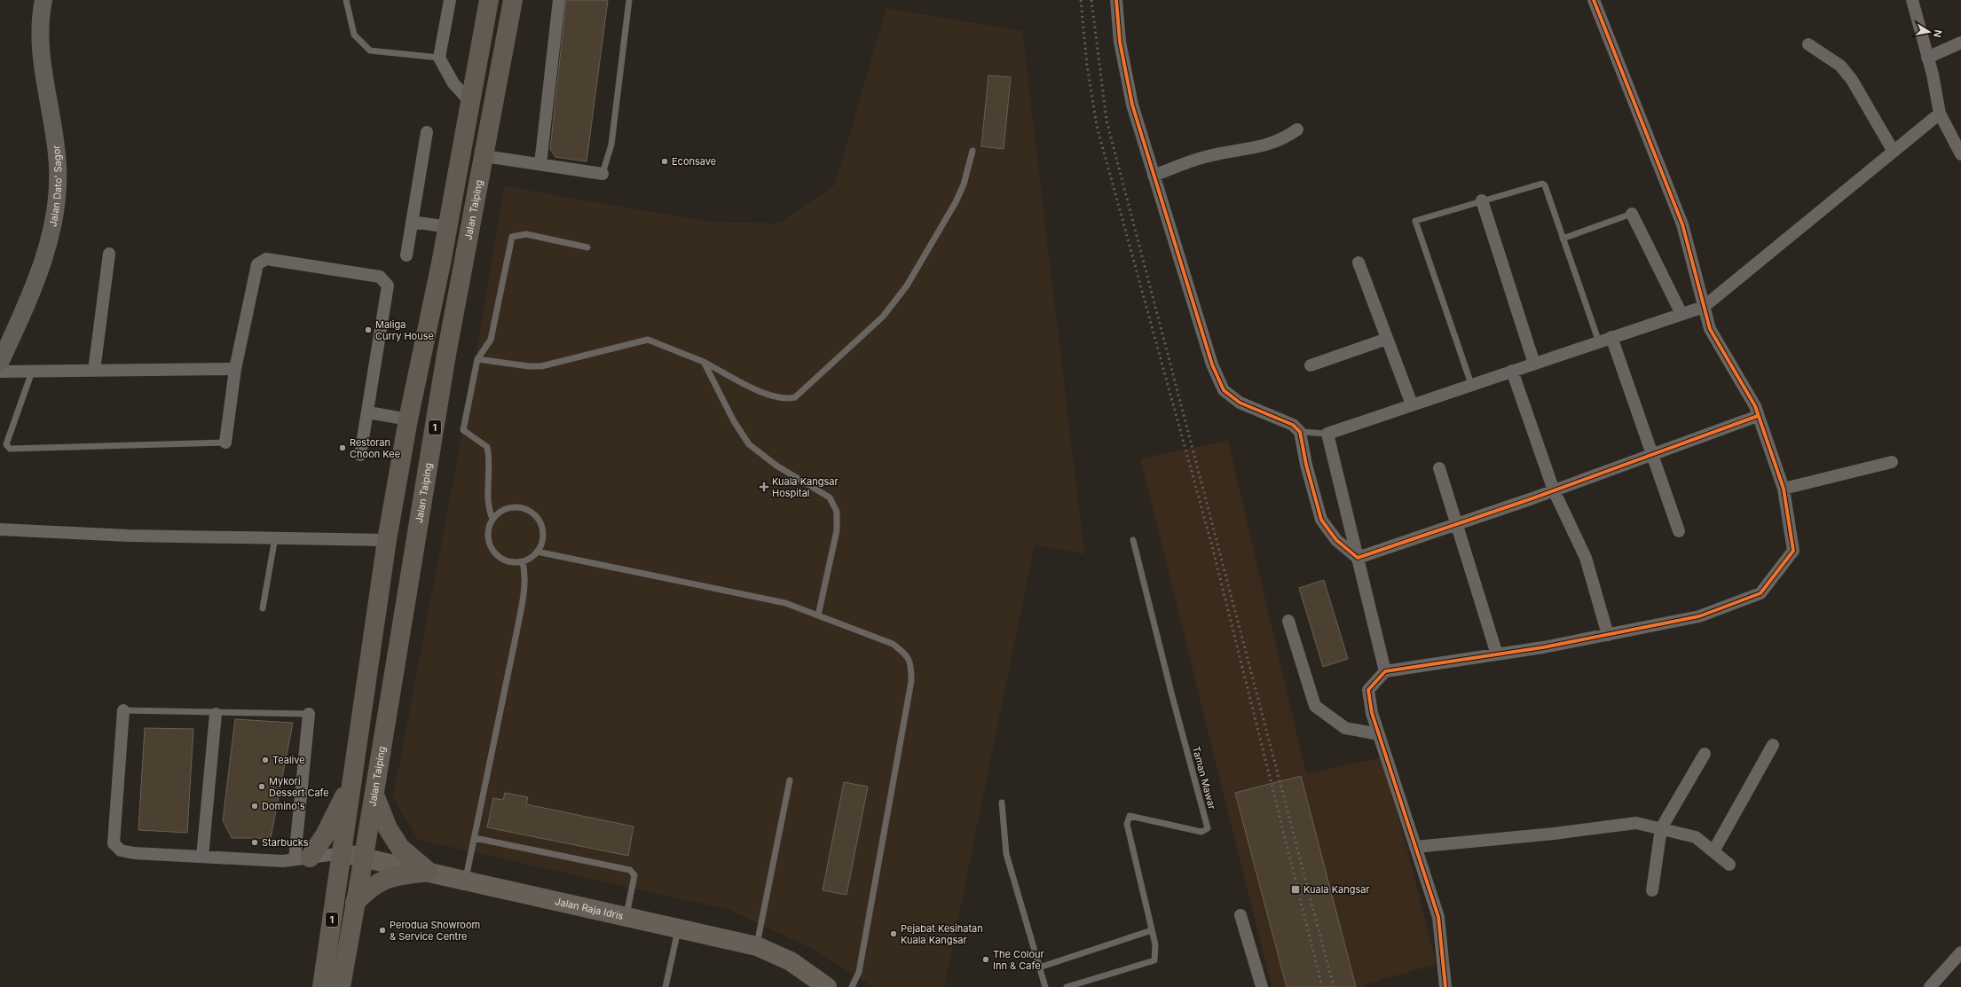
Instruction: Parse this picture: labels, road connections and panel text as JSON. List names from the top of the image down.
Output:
{
  "streets": {
    "highway": ["Jalan Taiping", "1"],
    "main road": ["Jalan Dato' Sagor", "Jalan Raja Idris"],
    "lane": ["Taman Mawar"]
  },
  "crossings": [
    ["Jalan Taiping", "Jalan Raja Idris"],
    ["1", "Jalan Raja Idris"]
  ],
  "places": {
    "other": [
      "Econsave",
      "Maliga Curry House",
      "Restoran Choon Kee",
      "Tealive",
      "Mykori Dessert Cafe",
      "Domino's",
      "Starbucks",
      "Perodua Showroom & Service Centre",
      "Pejabat Kesihatan Kuala Kangsar",
      "The Colour Inn & Cafe"
    ],
    "health": ["Kuala Kangsar Hospital"],
    "transit": ["Kuala Kangsar"]
  },
  "north": "right"
}
